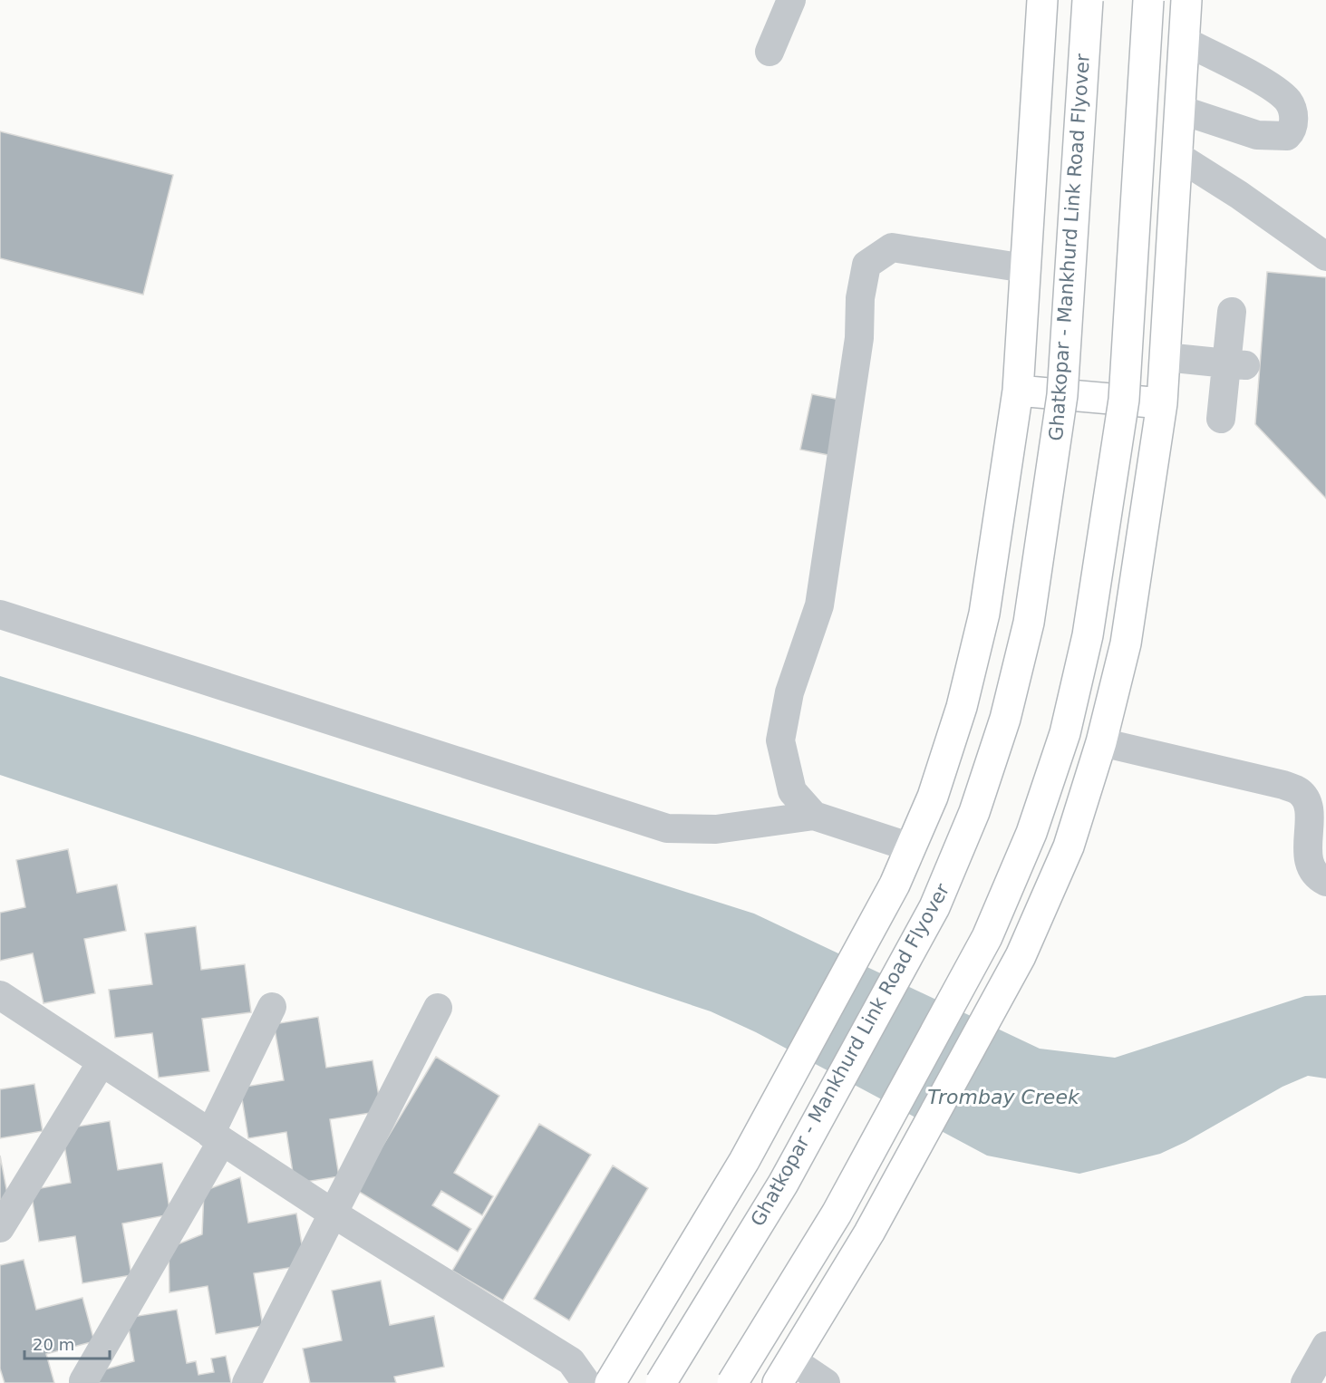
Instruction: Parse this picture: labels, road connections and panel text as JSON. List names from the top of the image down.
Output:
{
  "streets": {
    "highway": ["Ghatkopar - Mankhurd Link Road Flyover"]
  },
  "water": ["Trombay Creek"],
  "scale_bar": "20 m"
}
